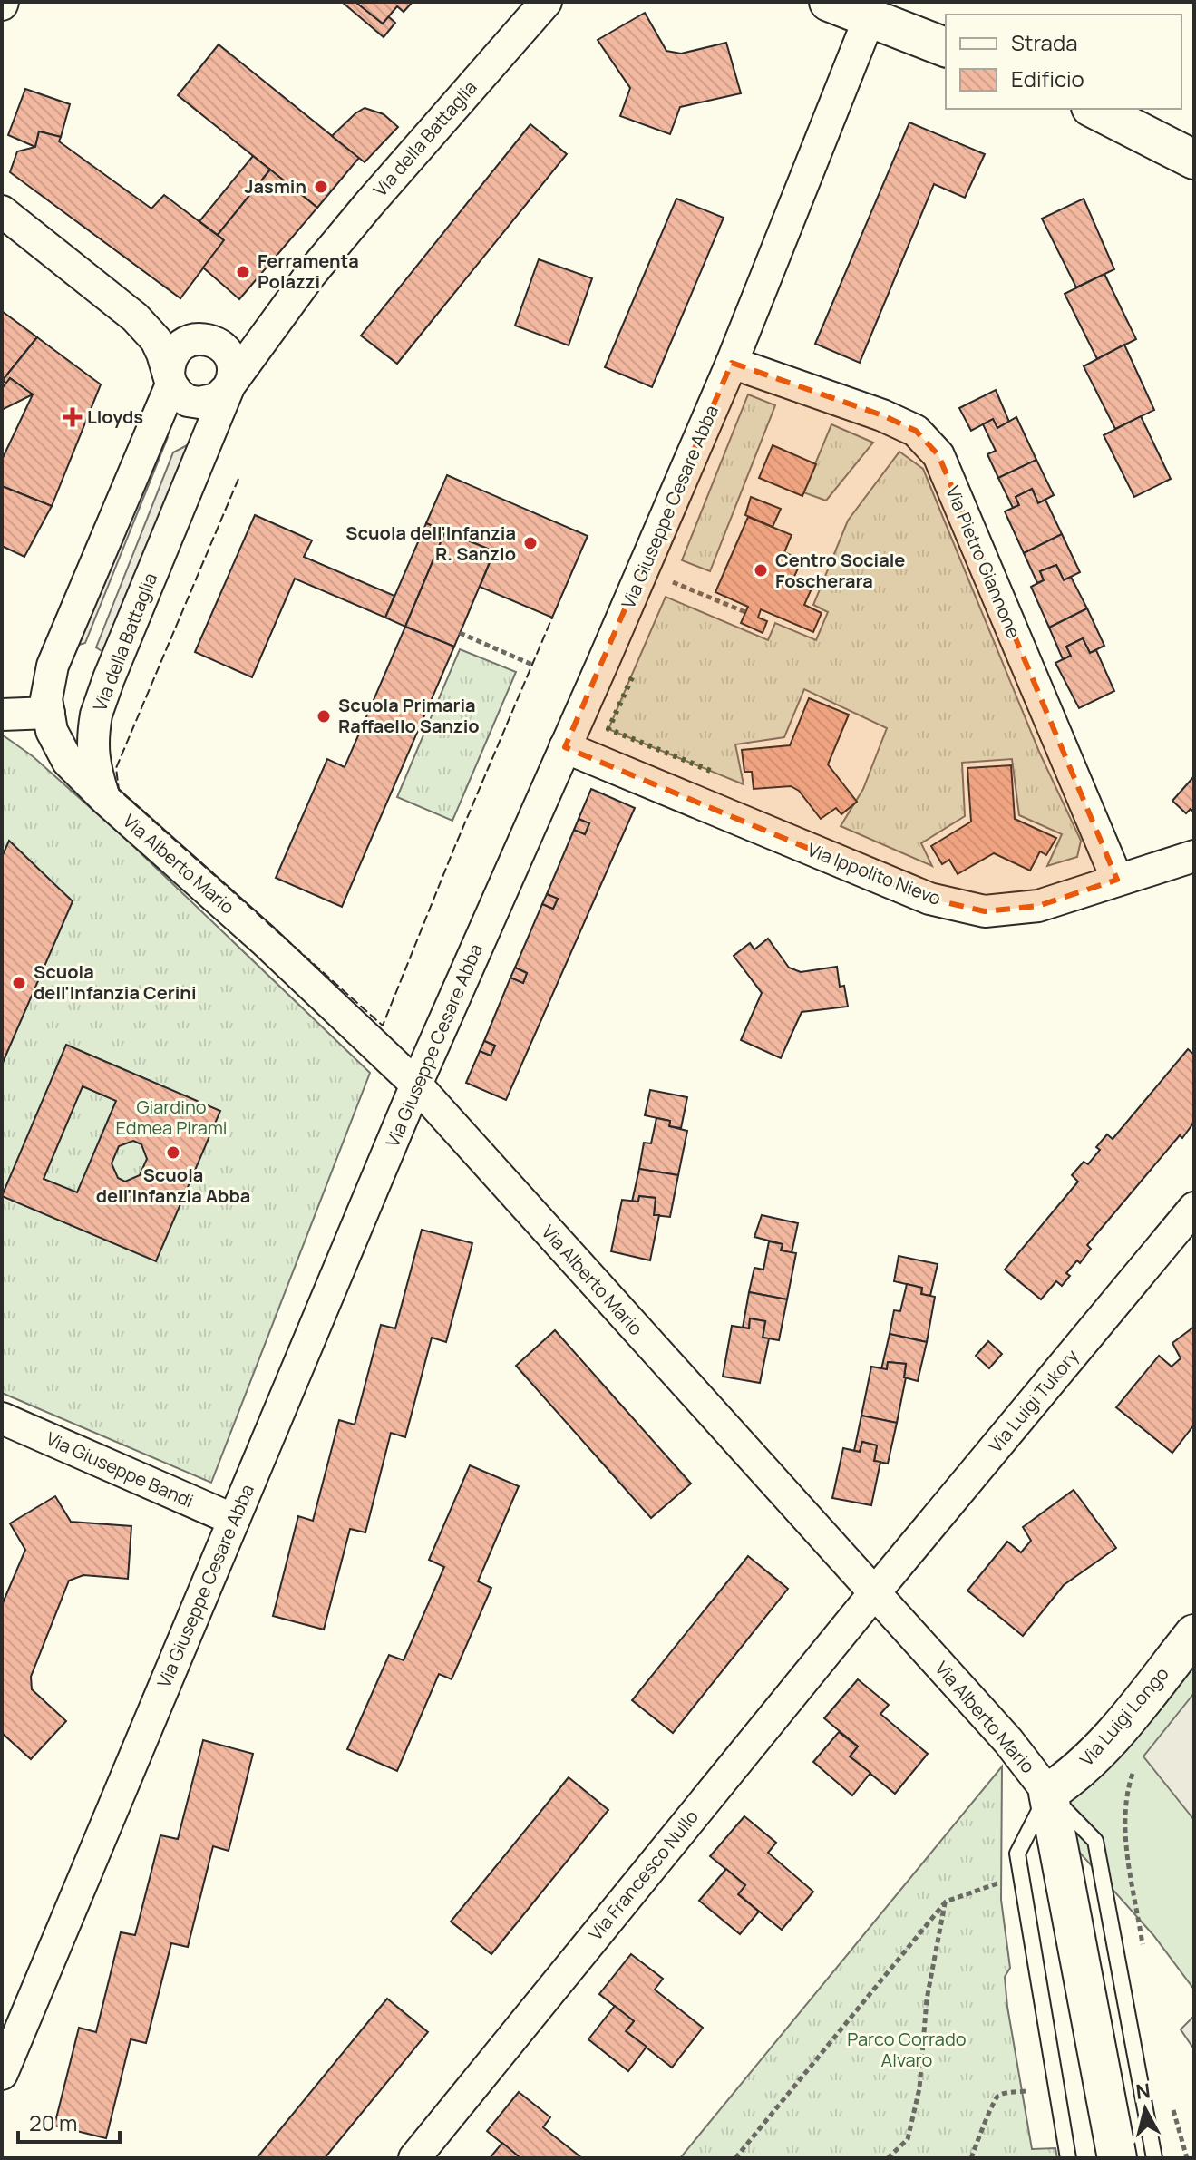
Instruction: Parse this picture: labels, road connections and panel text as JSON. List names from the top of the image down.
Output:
{
  "streets": {
    "street": [
      "Via della Battaglia",
      "Via Giuseppe Cesare Abba",
      "Via Pietro Giannone",
      "Via Alberto Mario",
      "Via Ippolito Nievo",
      "Via Luigi Tukory",
      "Via Giuseppe Bandi",
      "Via Luigi Longo",
      "Via Francesco Nullo"
    ]
  },
  "crossings": [
    ["Via della Battaglia", "Via Alberto Mario"],
    ["Via Giuseppe Cesare Abba", "Via Pietro Giannone"],
    ["Via Giuseppe Cesare Abba", "Via Alberto Mario"],
    ["Via Giuseppe Cesare Abba", "Via Ippolito Nievo"],
    ["Via Giuseppe Cesare Abba", "Via Giuseppe Bandi"],
    ["Via Pietro Giannone", "Via Ippolito Nievo"],
    ["Via Alberto Mario", "Via Luigi Tukory"],
    ["Via Alberto Mario", "Via Luigi Longo"],
    ["Via Alberto Mario", "Via Francesco Nullo"],
    ["Via Luigi Tukory", "Via Francesco Nullo"]
  ],
  "parks": ["Giardino Edmea Pirami", "Parco Corrado Alvaro"],
  "places": {
    "other": [
      "Jasmin",
      "Ferramenta Polazzi",
      "Scuola dell'Infanzia R. Sanzio",
      "Centro Sociale Foscherara",
      "Scuola Primaria Raffaello Sanzio",
      "Scuola dell'Infanzia Cerini",
      "Scuola dell'Infanzia Abba"
    ],
    "health": ["Lloyds"]
  },
  "legend": ["Strada", "Edificio"],
  "scale_bar": "20 m",
  "north": "top"
}
